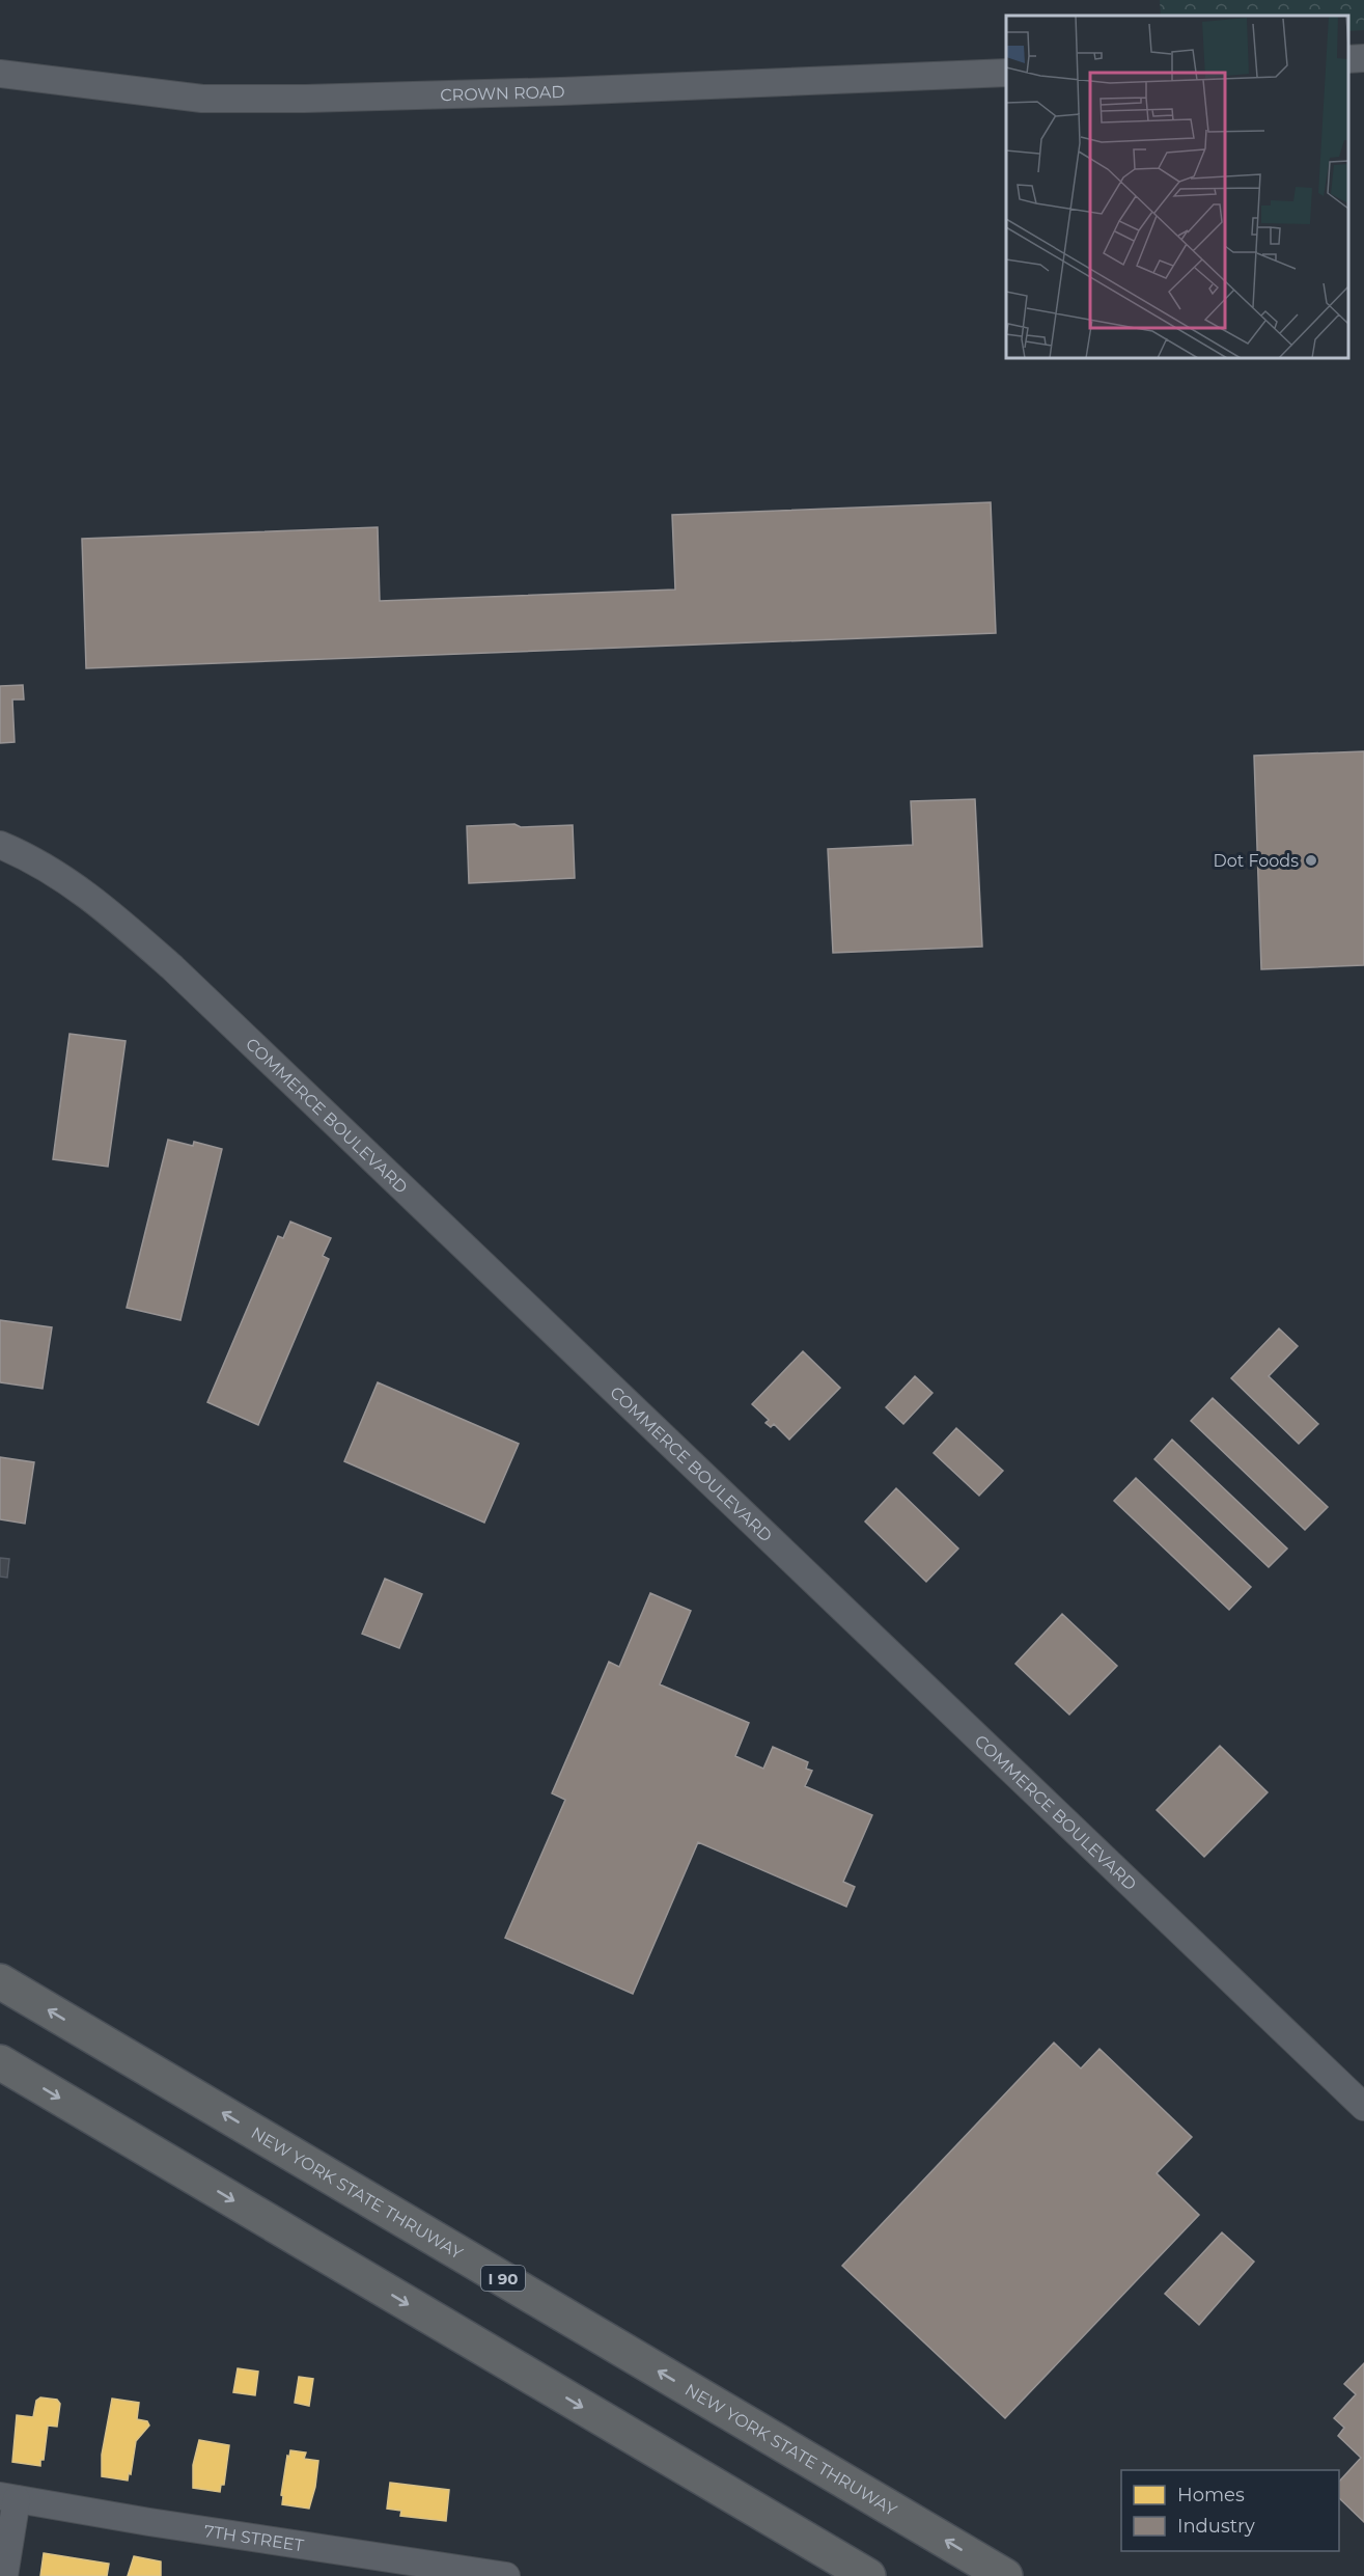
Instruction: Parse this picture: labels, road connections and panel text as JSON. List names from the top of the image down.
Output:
{
  "streets": {
    "highway": ["NEW YORK STATE THRUWAY", "I 90"],
    "street": ["CROWN ROAD", "COMMERCE BOULEVARD", "7TH STREET"]
  },
  "places": ["Dot Foods"],
  "legend": ["Homes", "Industry"]
}
